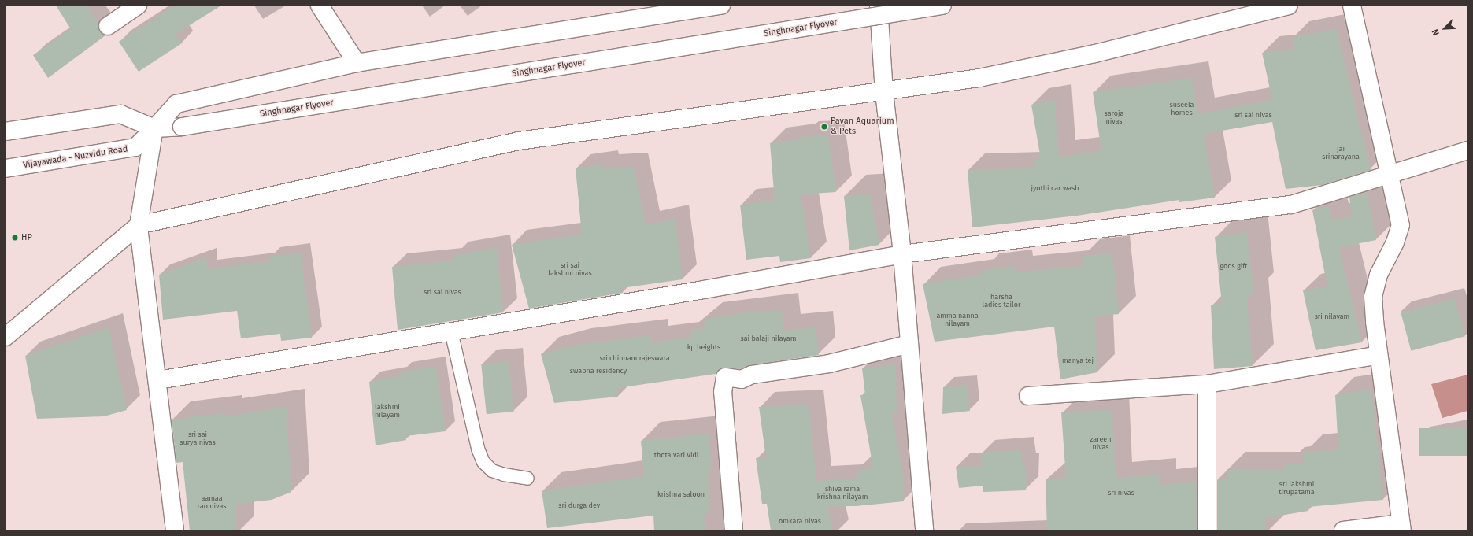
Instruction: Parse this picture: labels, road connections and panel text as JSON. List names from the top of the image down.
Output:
{
  "streets": {
    "street": ["Singhnagar Flyover", "Vijayawada - Nuzvidu Road"]
  },
  "crossings": [
    ["Singhnagar Flyover", "Vijayawada - Nuzvidu Road"]
  ],
  "places": ["Pavan Aquarium & Pets", "HP"],
  "house_numbers": [
    "suseela homes",
    "saroja nivas",
    "sri sai nivas",
    "jai srinarayana",
    "jyothi car wash",
    "sri sai lakshmi nivas",
    "gods gift",
    "sri sai nivas",
    "harsha ladies tailor",
    "amma nanna nilayam",
    "sri nilayam",
    "sai balaji nilayam",
    "kp heights",
    "sri chinnam rajeswara",
    "manya tej",
    "swapna residency",
    "lakshmi nilayam",
    "sri sai surya nivas",
    "zareen nivas",
    "thota vari vidi",
    "sri lakshmi tirupatama",
    "shiva rama krishna nilayam",
    "sri nivas",
    "krishna saloon",
    "aamaa rao nivas",
    "sri durga devi",
    "omkara nivas"
  ],
  "north": "bottom left"
}
